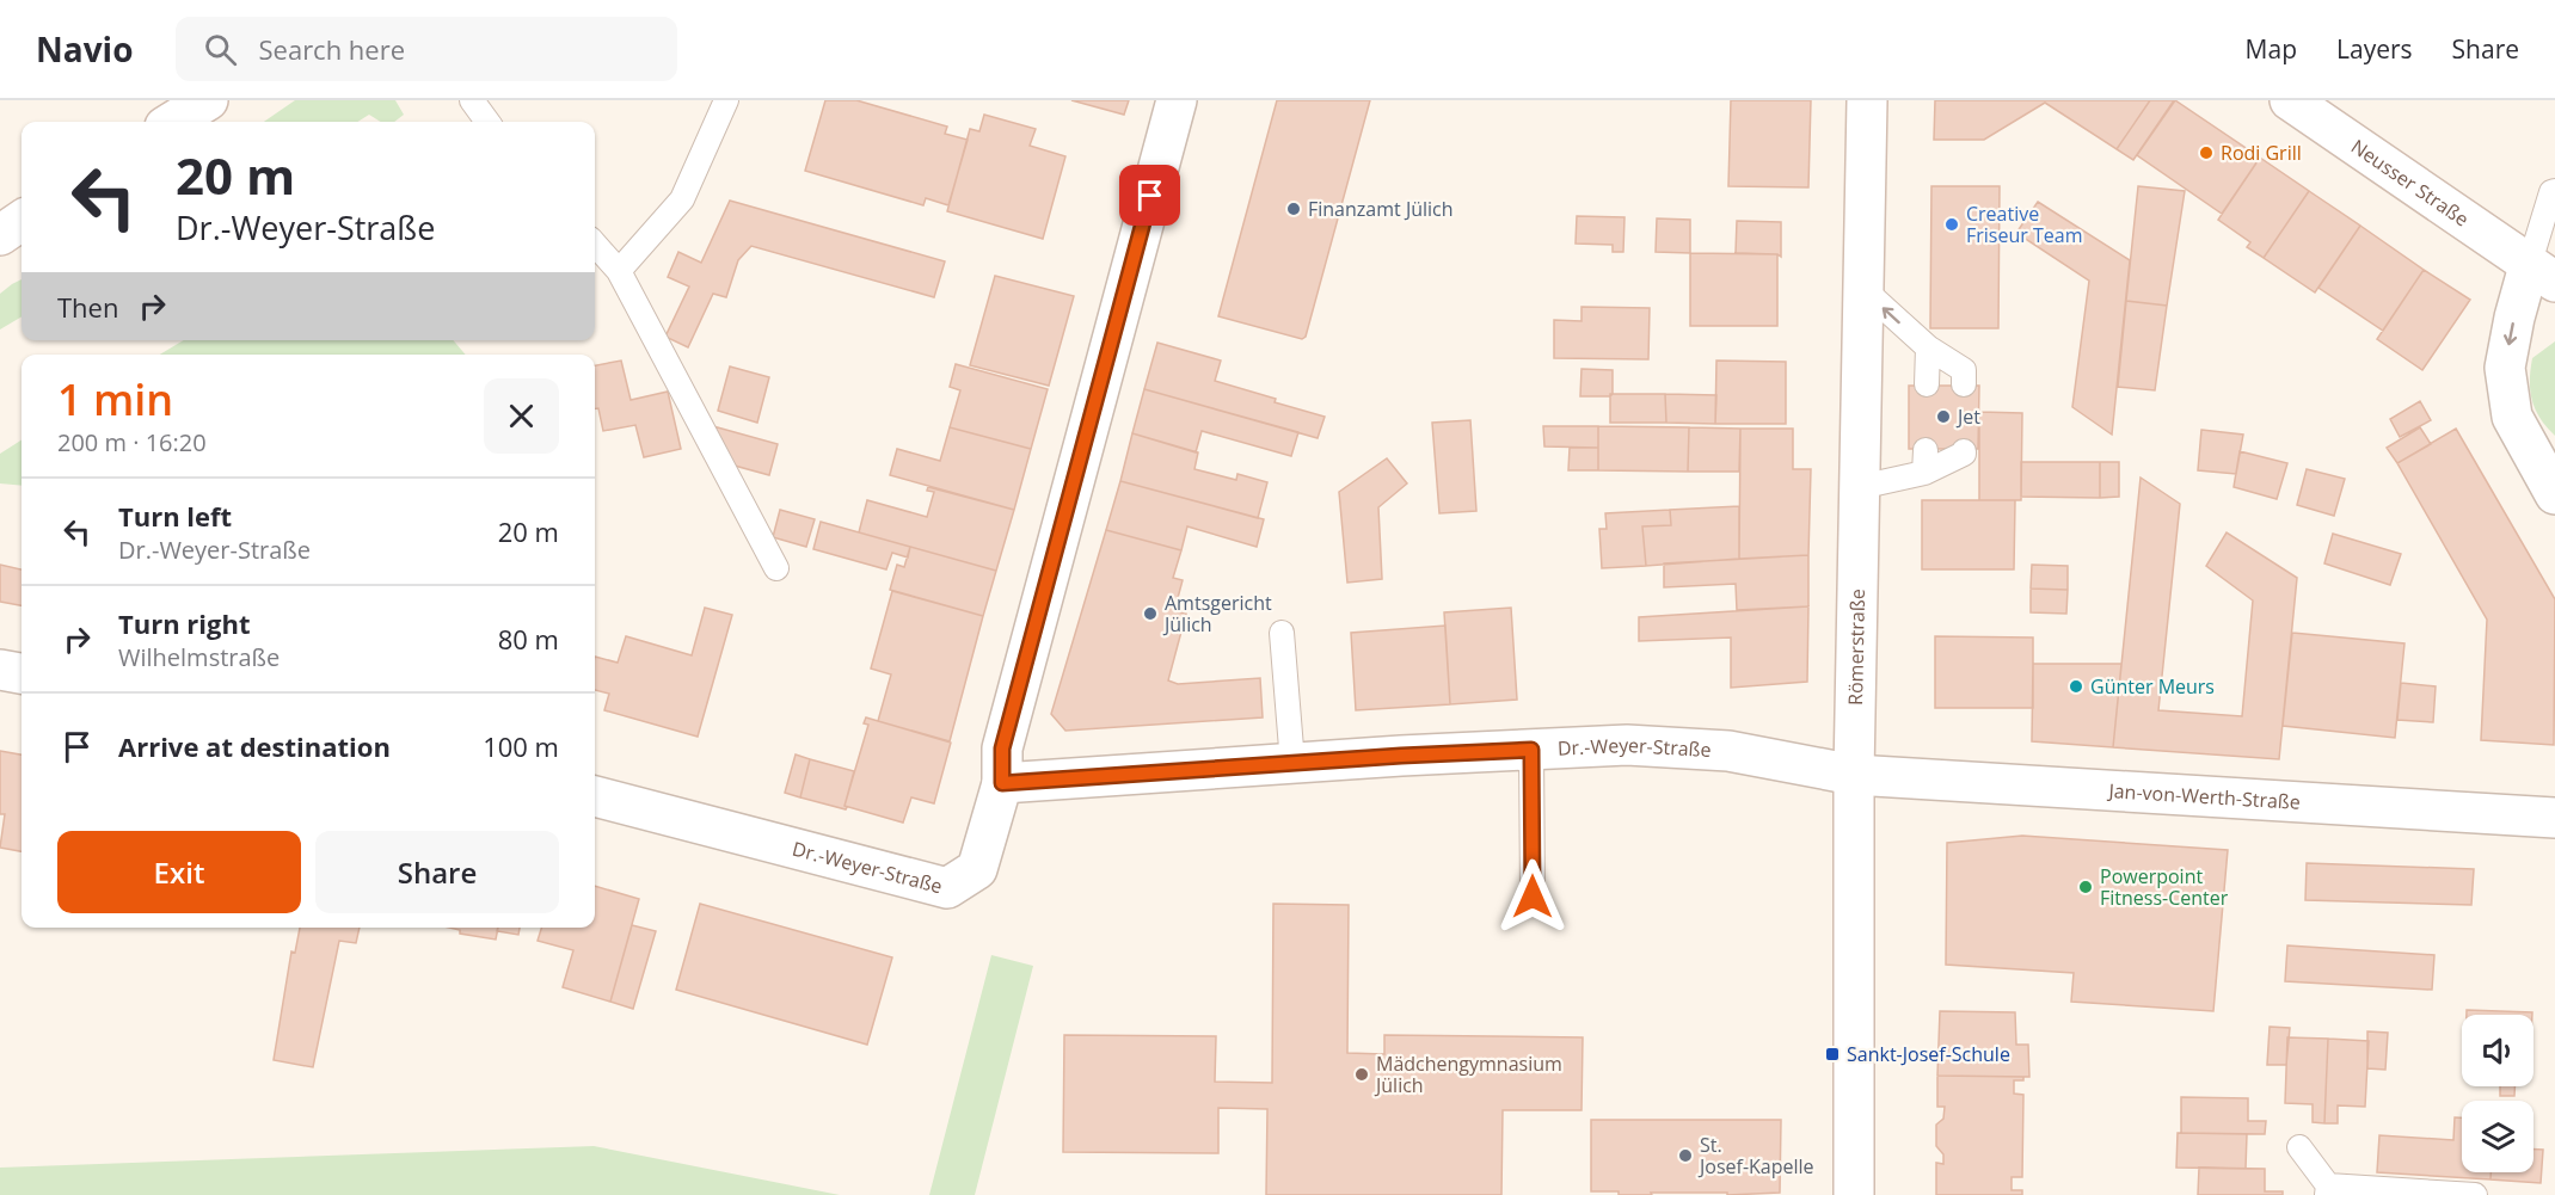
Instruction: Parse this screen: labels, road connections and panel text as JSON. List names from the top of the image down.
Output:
{
  "streets": {
    "street": [
      "Neusser Straße",
      "Römerstraße",
      "Dr.-Weyer-Straße",
      "Jan-von-Werth-Straße"
    ]
  },
  "crossings": [
    ["Römerstraße", "Dr.-Weyer-Straße"],
    ["Römerstraße", "Jan-von-Werth-Straße"],
    ["Dr.-Weyer-Straße", "Jan-von-Werth-Straße"]
  ],
  "places": {
    "other": [
      "Rodi Grill",
      "Finanzamt Jülich",
      "Creative Friseur Team",
      "Jet",
      "Amtsgericht Jülich",
      "Günter Meurs",
      "Powerpoint Fitness-Center",
      "Mädchengymnasium Jülich",
      "St. Josef-Kapelle"
    ],
    "transit": ["Sankt-Josef-Schule"]
  },
  "page": {
    "header": "Navio",
    "search": "Search here",
    "nav": ["Map", "Layers", "Share"],
    "turn": ["20 m", "Dr.-Weyer-Straße"],
    "then": "Then",
    "heading": ["1 min", "200 m · 16:20"],
    "list": [
      {
        "name": "Turn left",
        "note": "Dr.-Weyer-Straße",
        "value": "20 m"
      },
      {
        "name": "Turn right",
        "note": "Wilhelmstraße",
        "value": "80 m"
      },
      {
        "name": "Arrive at destination",
        "value": "100 m"
      }
    ],
    "buttons": ["Exit", "Share"]
  }
}
